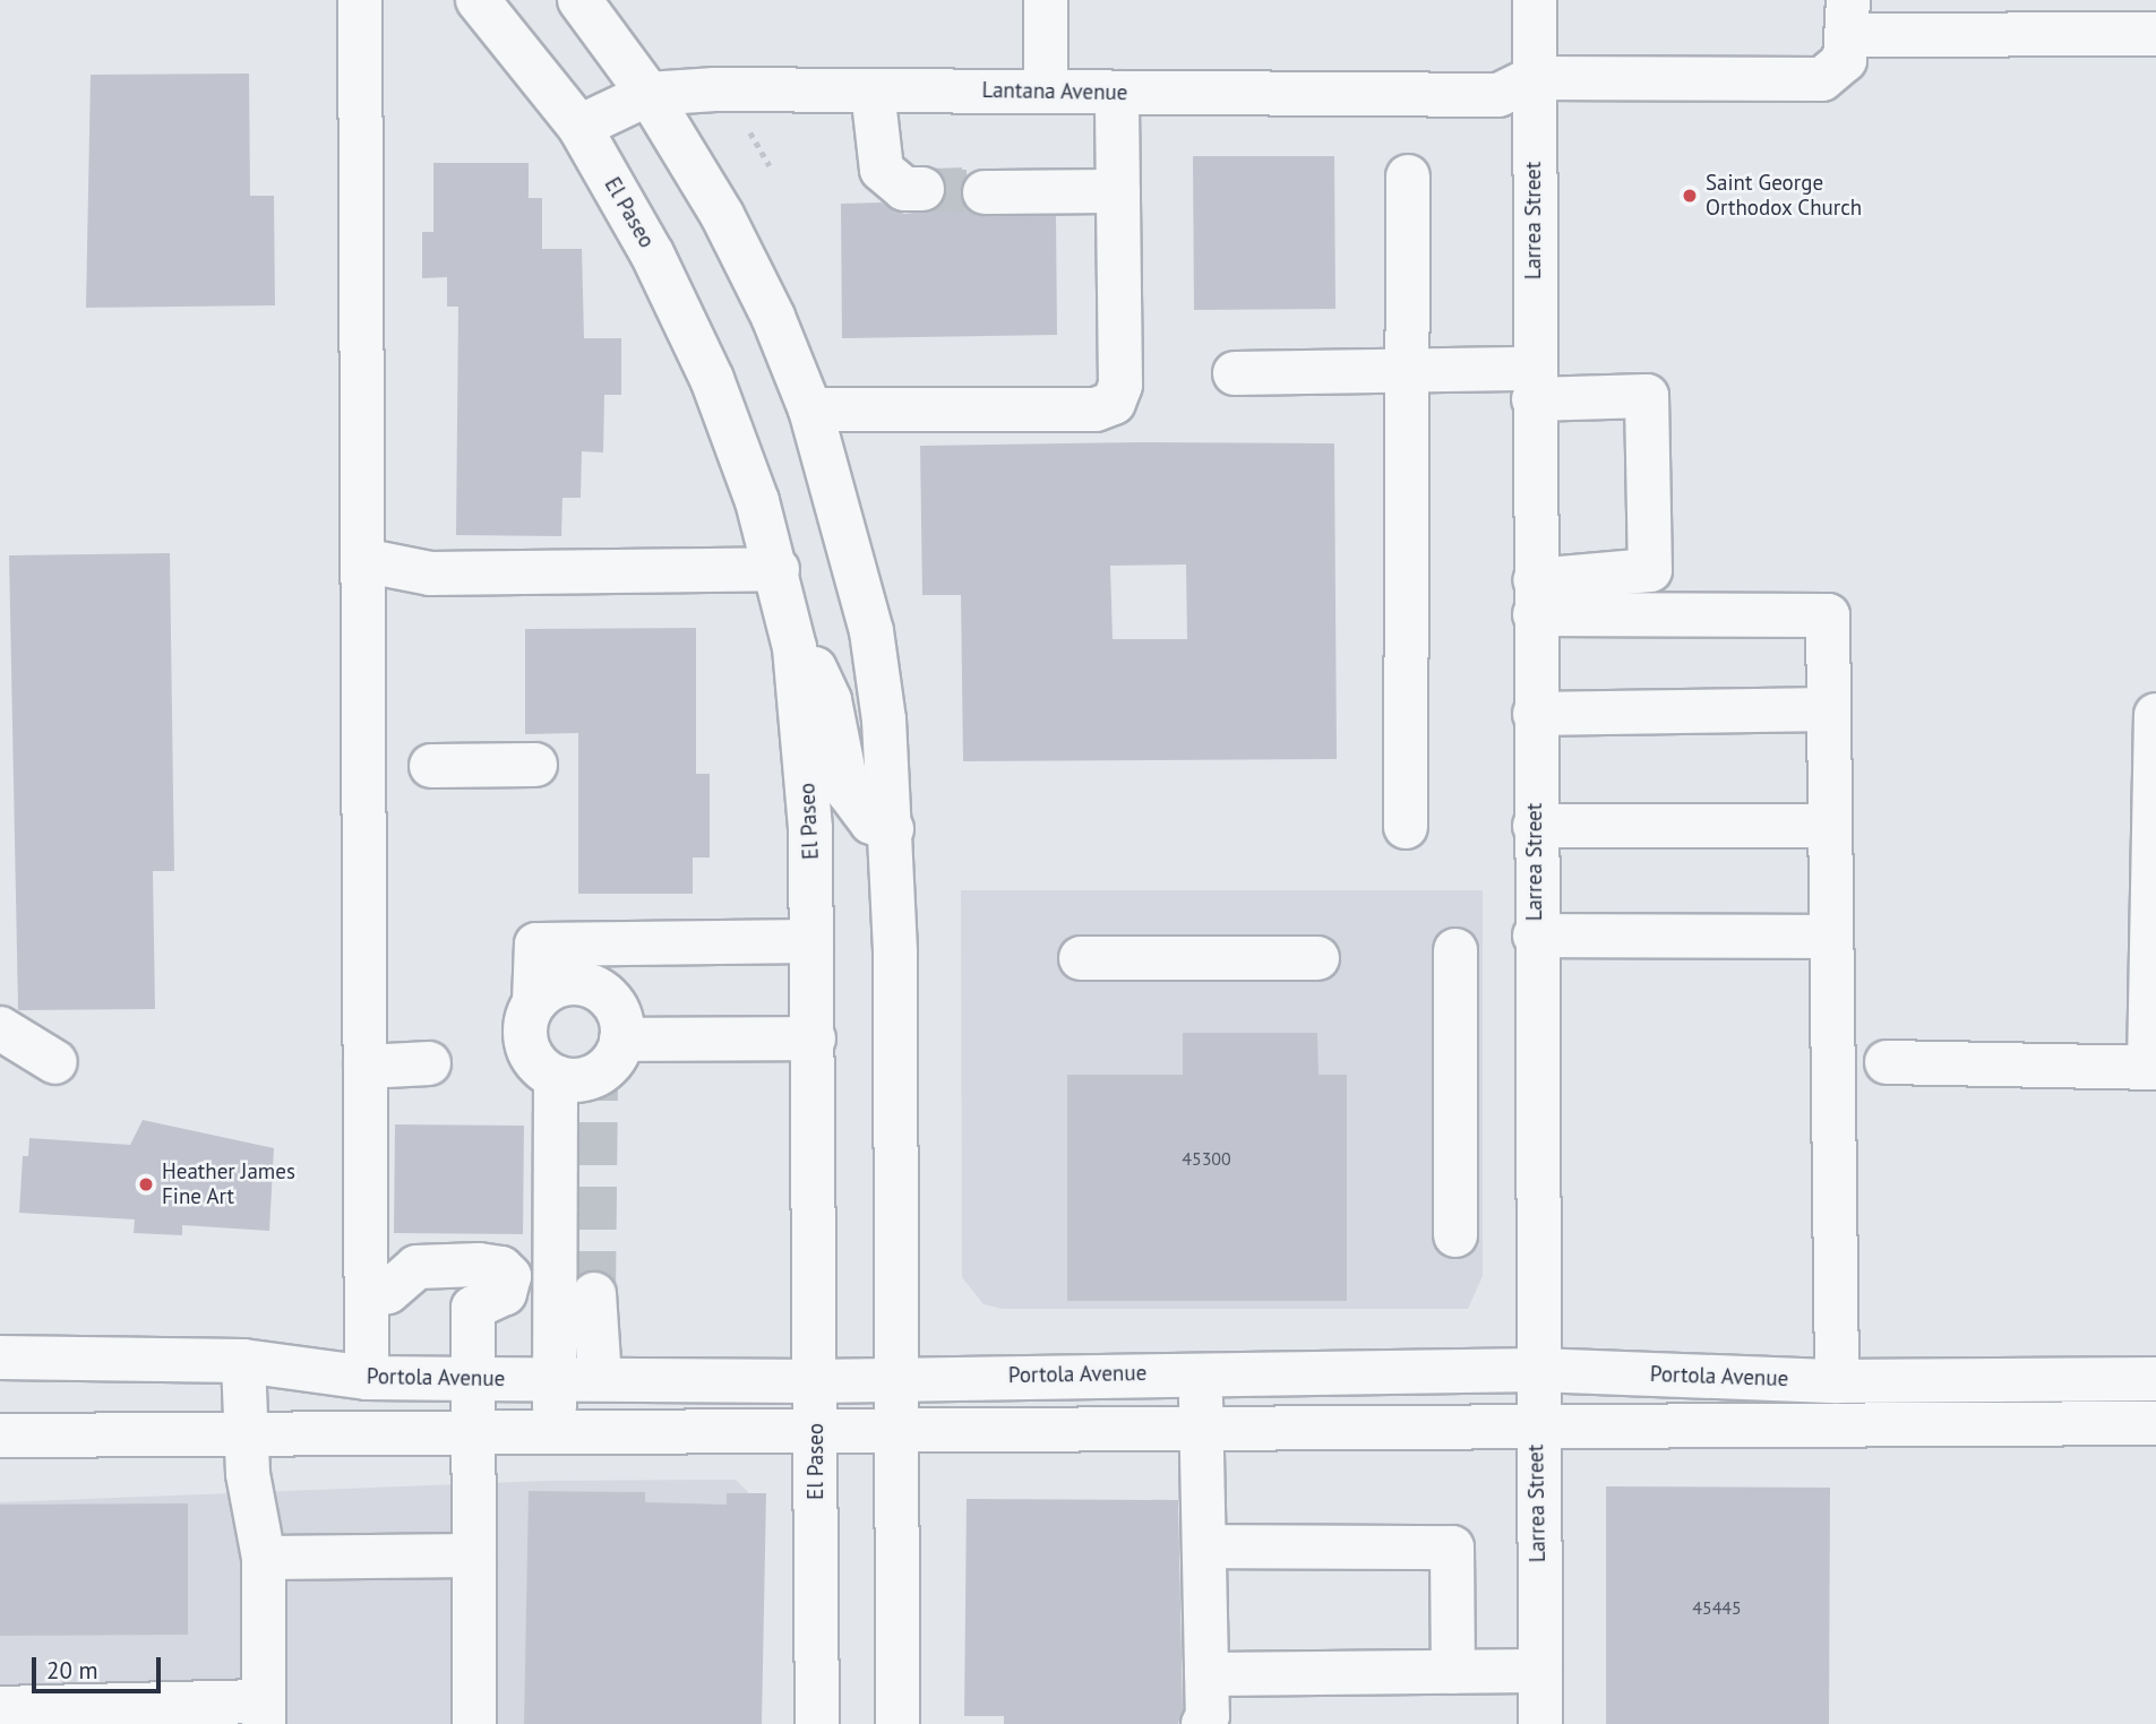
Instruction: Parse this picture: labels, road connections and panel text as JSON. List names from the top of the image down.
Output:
{
  "streets": {
    "street": [
      "Lantana Avenue",
      "El Paseo",
      "Larrea Street",
      "Portola Avenue"
    ]
  },
  "crossings": [
    ["Lantana Avenue", "El Paseo"],
    ["Lantana Avenue", "Larrea Street"],
    ["El Paseo", "Portola Avenue"],
    ["Larrea Street", "Portola Avenue"]
  ],
  "places": ["Saint George Orthodox Church", "Heather James Fine Art"],
  "house_numbers": ["45300", "45445"],
  "scale_bar": "20 m"
}
